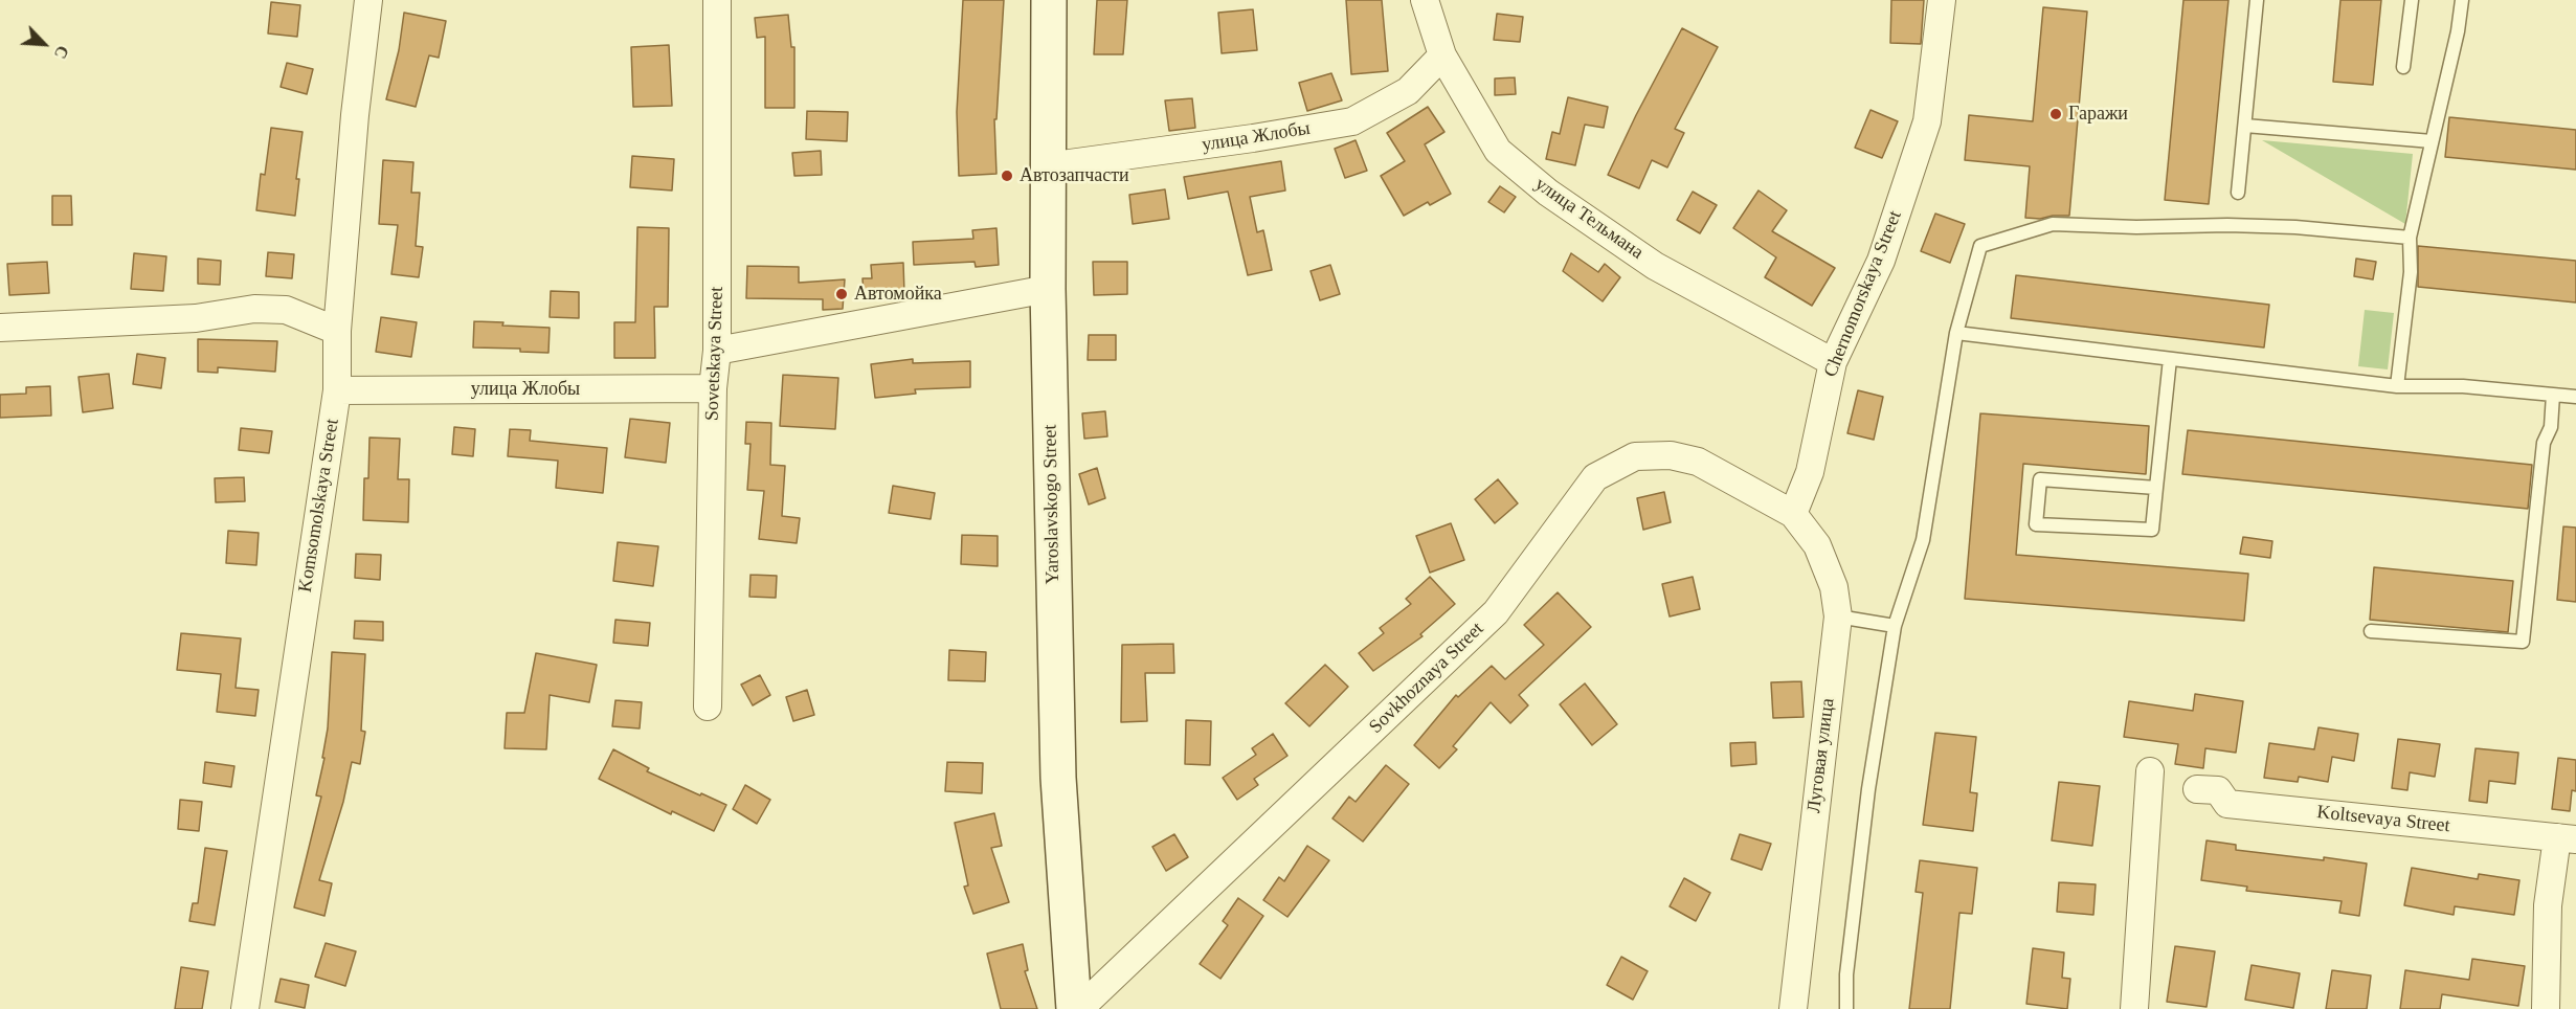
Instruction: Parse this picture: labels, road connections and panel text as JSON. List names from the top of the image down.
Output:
{
  "streets": {
    "street": [
      "улица Жлобы",
      "улица Тельмана",
      "Chernomorskaya Street",
      "Sovetskaya Street",
      "Yaroslavskogo Street",
      "Komsomolskaya Street",
      "Sovkhoznaya Street",
      "Луговая улица",
      "Koltsevaya Street"
    ]
  },
  "crossings": [
    ["улица Жлобы", "улица Тельмана"],
    ["улица Жлобы", "Sovetskaya Street"],
    ["улица Жлобы", "Yaroslavskogo Street"],
    ["улица Жлобы", "Komsomolskaya Street"],
    ["улица Тельмана", "Chernomorskaya Street"],
    ["Chernomorskaya Street", "Sovkhoznaya Street"],
    ["Chernomorskaya Street", "Луговая улица"],
    ["Sovkhoznaya Street", "Луговая улица"]
  ],
  "places": ["Гаражи", "Автозапчасти", "Автомойка"],
  "north": "bottom right"
}
